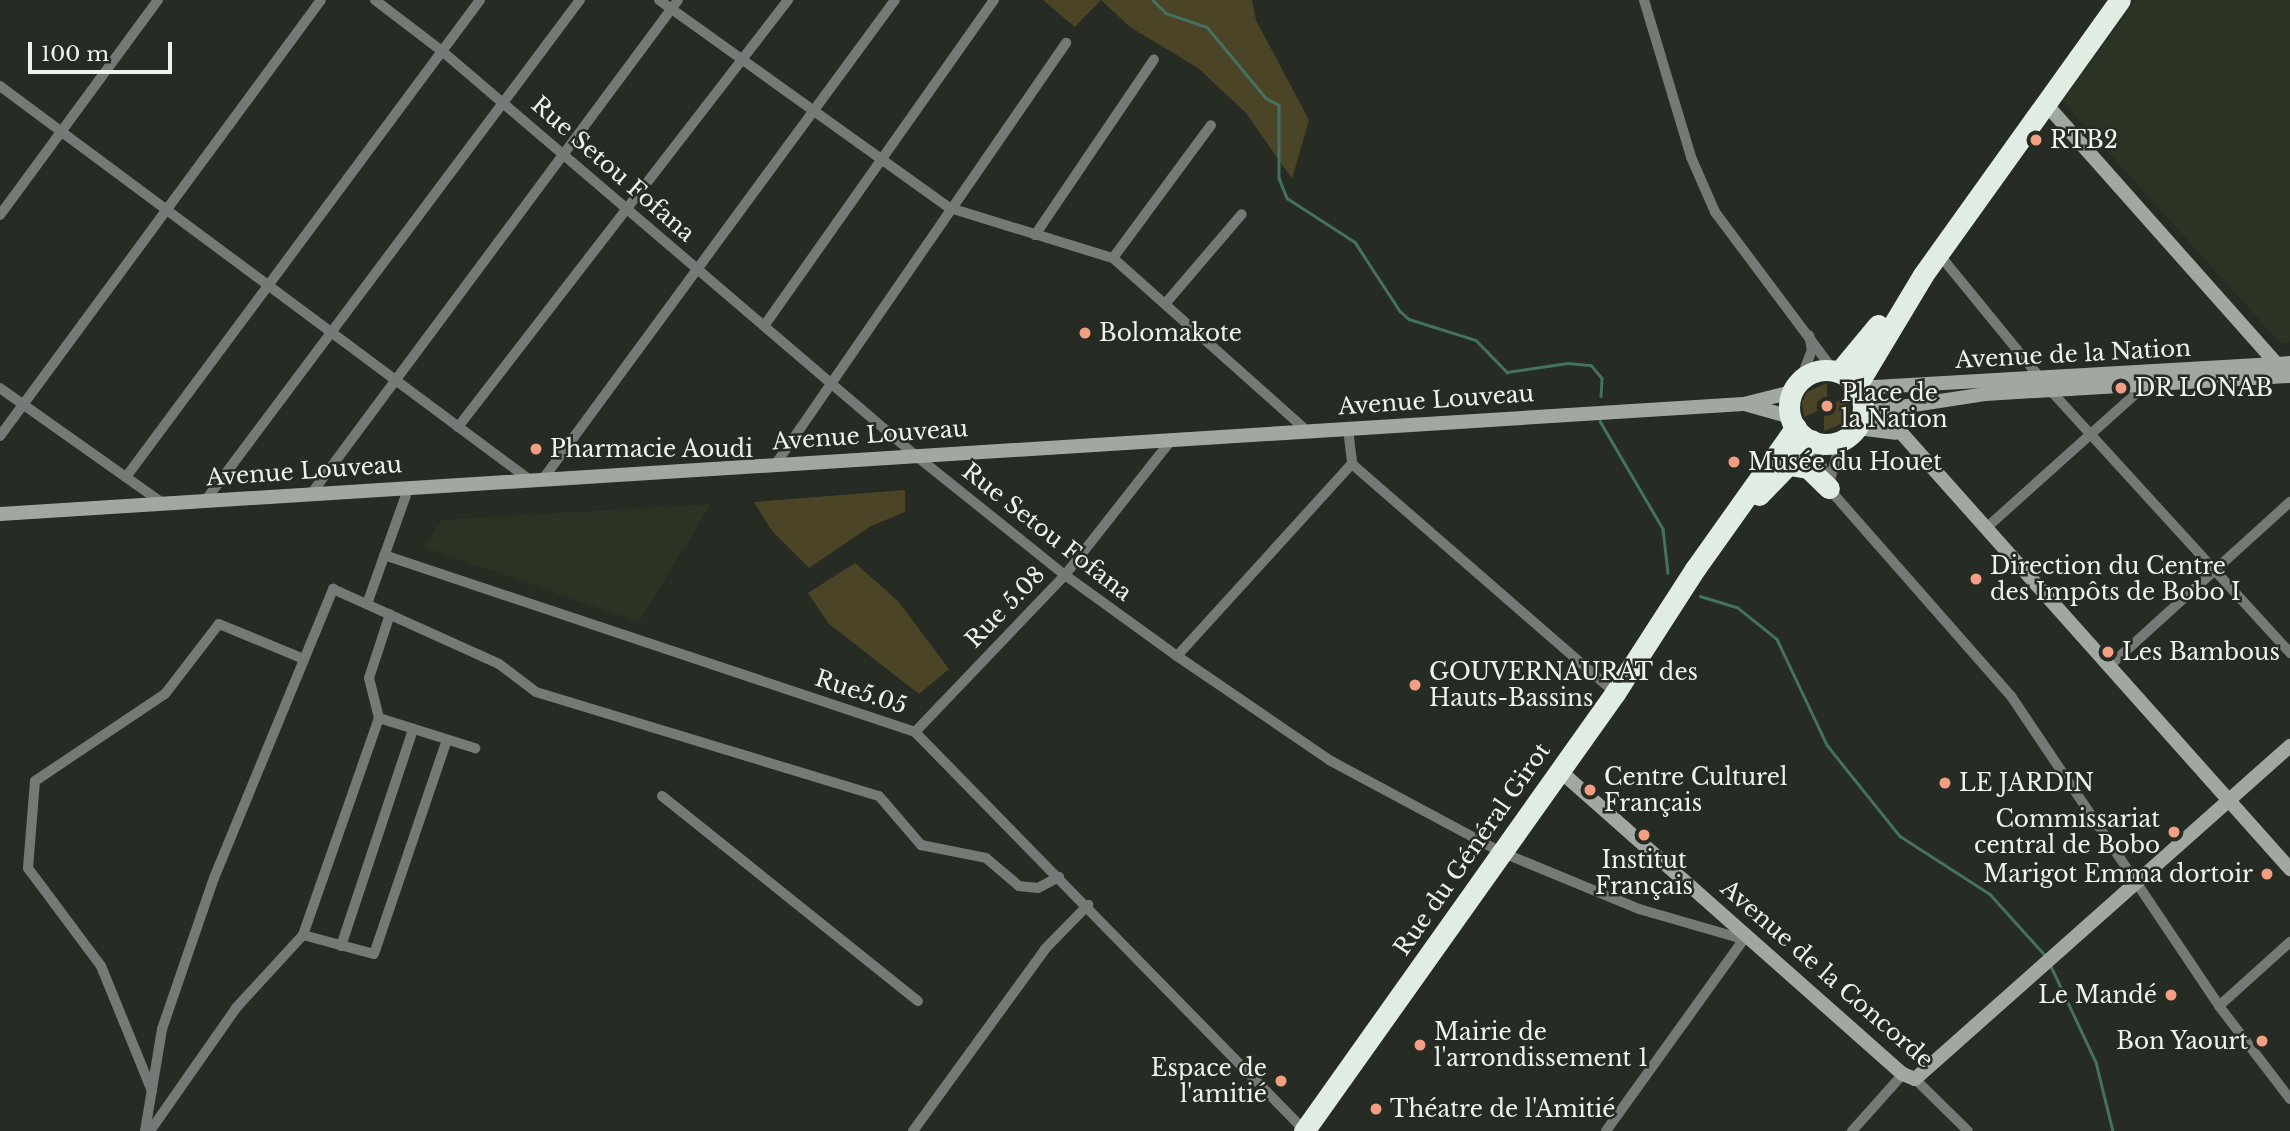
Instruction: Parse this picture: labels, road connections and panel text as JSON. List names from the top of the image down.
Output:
{
  "streets": {
    "highway": ["Rue du Général Girot"],
    "main road": ["Avenue de la Nation", "Avenue Louveau", "Avenue de la Concorde"],
    "street": ["Rue Setou Fofana", "Rue 5.08", "Rue5.05"]
  },
  "crossings": [
    ["Rue Setou Fofana", "Avenue Louveau"],
    ["Rue Setou Fofana", "Rue 5.08"],
    ["Rue Setou Fofana", "Rue du Général Girot"],
    ["Rue Setou Fofana", "Avenue de la Concorde"],
    ["Avenue Louveau", "Rue 5.08"],
    ["Rue 5.08", "Rue5.05"],
    ["Rue5.05", "Rue du Général Girot"],
    ["Rue du Général Girot", "Avenue de la Concorde"]
  ],
  "places": [
    "RTB2",
    "Bolomakote",
    "DR LONAB",
    "Place de la Nation",
    "Pharmacie Aoudi",
    "Musée du Houet",
    "Direction du Centre des Impôts de Bobo I",
    "Les Bambous",
    "GOUVERNAURAT des Hauts-Bassins",
    "LE JARDIN",
    "Centre Culturel Français",
    "Commissariat central de Bobo",
    "Institut Français",
    "Marigot Emma dortoir",
    "Le Mandé",
    "Bon Yaourt",
    "Mairie de l'arrondissement 1",
    "Espace de l'amitié",
    "Théatre de l'Amitié"
  ],
  "scale_bar": "100 m"
}
